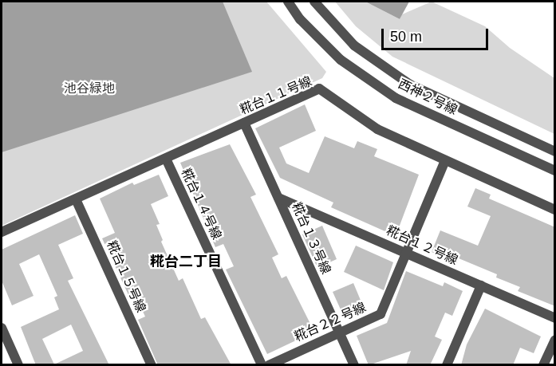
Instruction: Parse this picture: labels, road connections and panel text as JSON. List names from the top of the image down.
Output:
{
  "streets": {
    "street": [
      "糀台１１号線",
      "西神２号線",
      "糀台１４号線",
      "糀台１３号線",
      "糀台１２号線",
      "糀台１５号線",
      "糀台２２号線"
    ]
  },
  "crossings": [
    ["糀台１１号線", "糀台１４号線"],
    ["糀台１１号線", "糀台１３号線"],
    ["糀台１１号線", "糀台１５号線"],
    ["糀台１１号線", "糀台２２号線"],
    ["糀台１３号線", "糀台１２号線"],
    ["糀台１３号線", "糀台２２号線"],
    ["糀台１２号線", "糀台２２号線"]
  ],
  "districts": ["糀台二丁目"],
  "parks": ["池谷緑地"],
  "scale_bar": "50 m"
}
